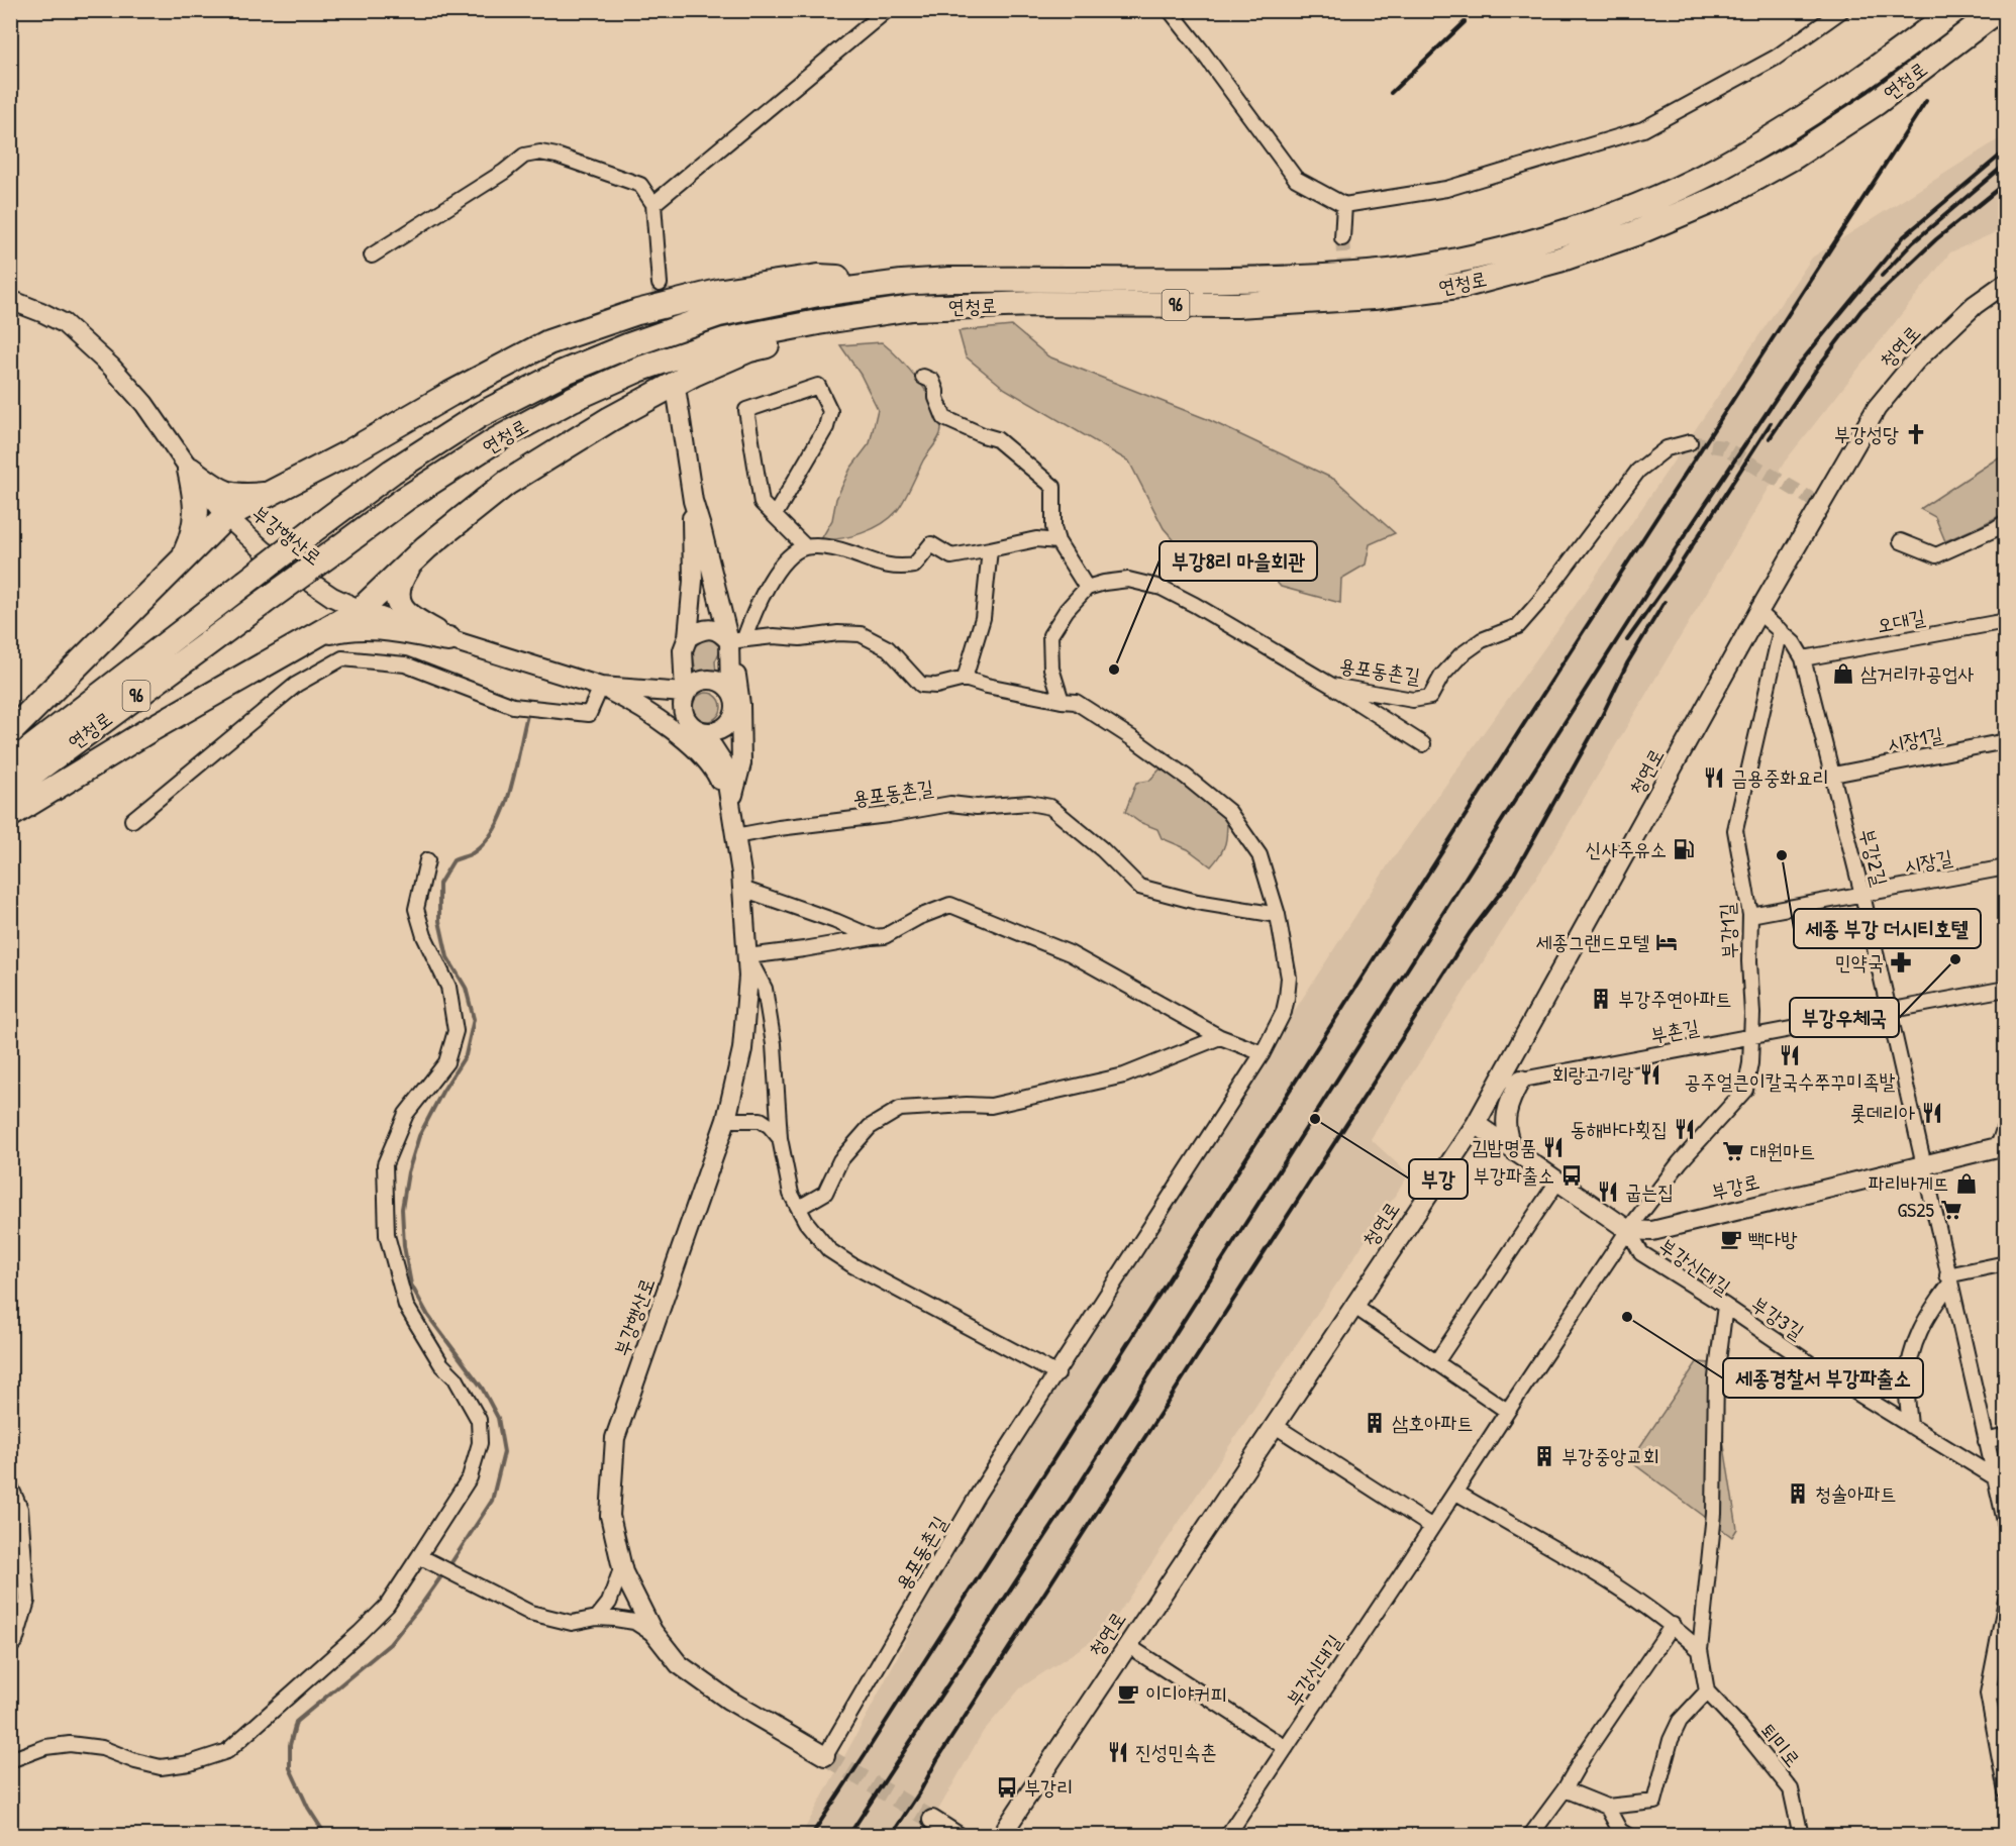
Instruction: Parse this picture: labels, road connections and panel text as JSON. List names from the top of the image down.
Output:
{
  "streets": {
    "highway": ["연청로", "96"],
    "street": [
      "청연로",
      "부강행산로",
      "오대길",
      "용포동촌길",
      "시장1길",
      "부강2길",
      "시장길",
      "부강1길",
      "부촌길",
      "부강로",
      "부강신대길",
      "부강3길",
      "퇴미로"
    ]
  },
  "crossings": [
    ["청연로", "부강2길"],
    ["청연로", "부촌길"],
    ["부강행산로", "용포동촌길"],
    ["오대길", "부강2길"],
    ["시장1길", "부강2길"],
    ["부강2길", "시장길"],
    ["부강2길", "부강1길"],
    ["부강2길", "부촌길"],
    ["부강2길", "부강로"],
    ["시장길", "부강1길"],
    ["부강1길", "부촌길"],
    ["부강1길", "부강로"],
    ["부강1길", "부강신대길"],
    ["부강로", "부강신대길"],
    ["부강신대길", "부강3길"]
  ],
  "places": {
    "church": ["부강성당"],
    "other": [
      "부강8리 마을회관",
      "세종 부강 더시티호텔",
      "부강우체국",
      "부강",
      "세종경찰서 부강파출소"
    ],
    "shop": ["삼거리카공업사", "파리바게뜨"],
    "restaurant": [
      "금용중화요리",
      "공주얼큰이칼국수쭈꾸미족발",
      "회랑고기랑",
      "롯데리아",
      "동해바다횟집",
      "김밥명품",
      "굽는집",
      "진성민속촌"
    ],
    "fuel station": ["신사주유소"],
    "hotel": ["세종그랜드모텔"],
    "pharmacy": ["민약국"],
    "building": [
      "부강주연아파트",
      "삼호아파트",
      "부강중앙교회",
      "청솔아파트"
    ],
    "supermarket": ["대원마트", "GS25"],
    "bus stop": ["부강파출소", "부강리"],
    "cafe": ["빽다방", "이디야커피"]
  }
}
